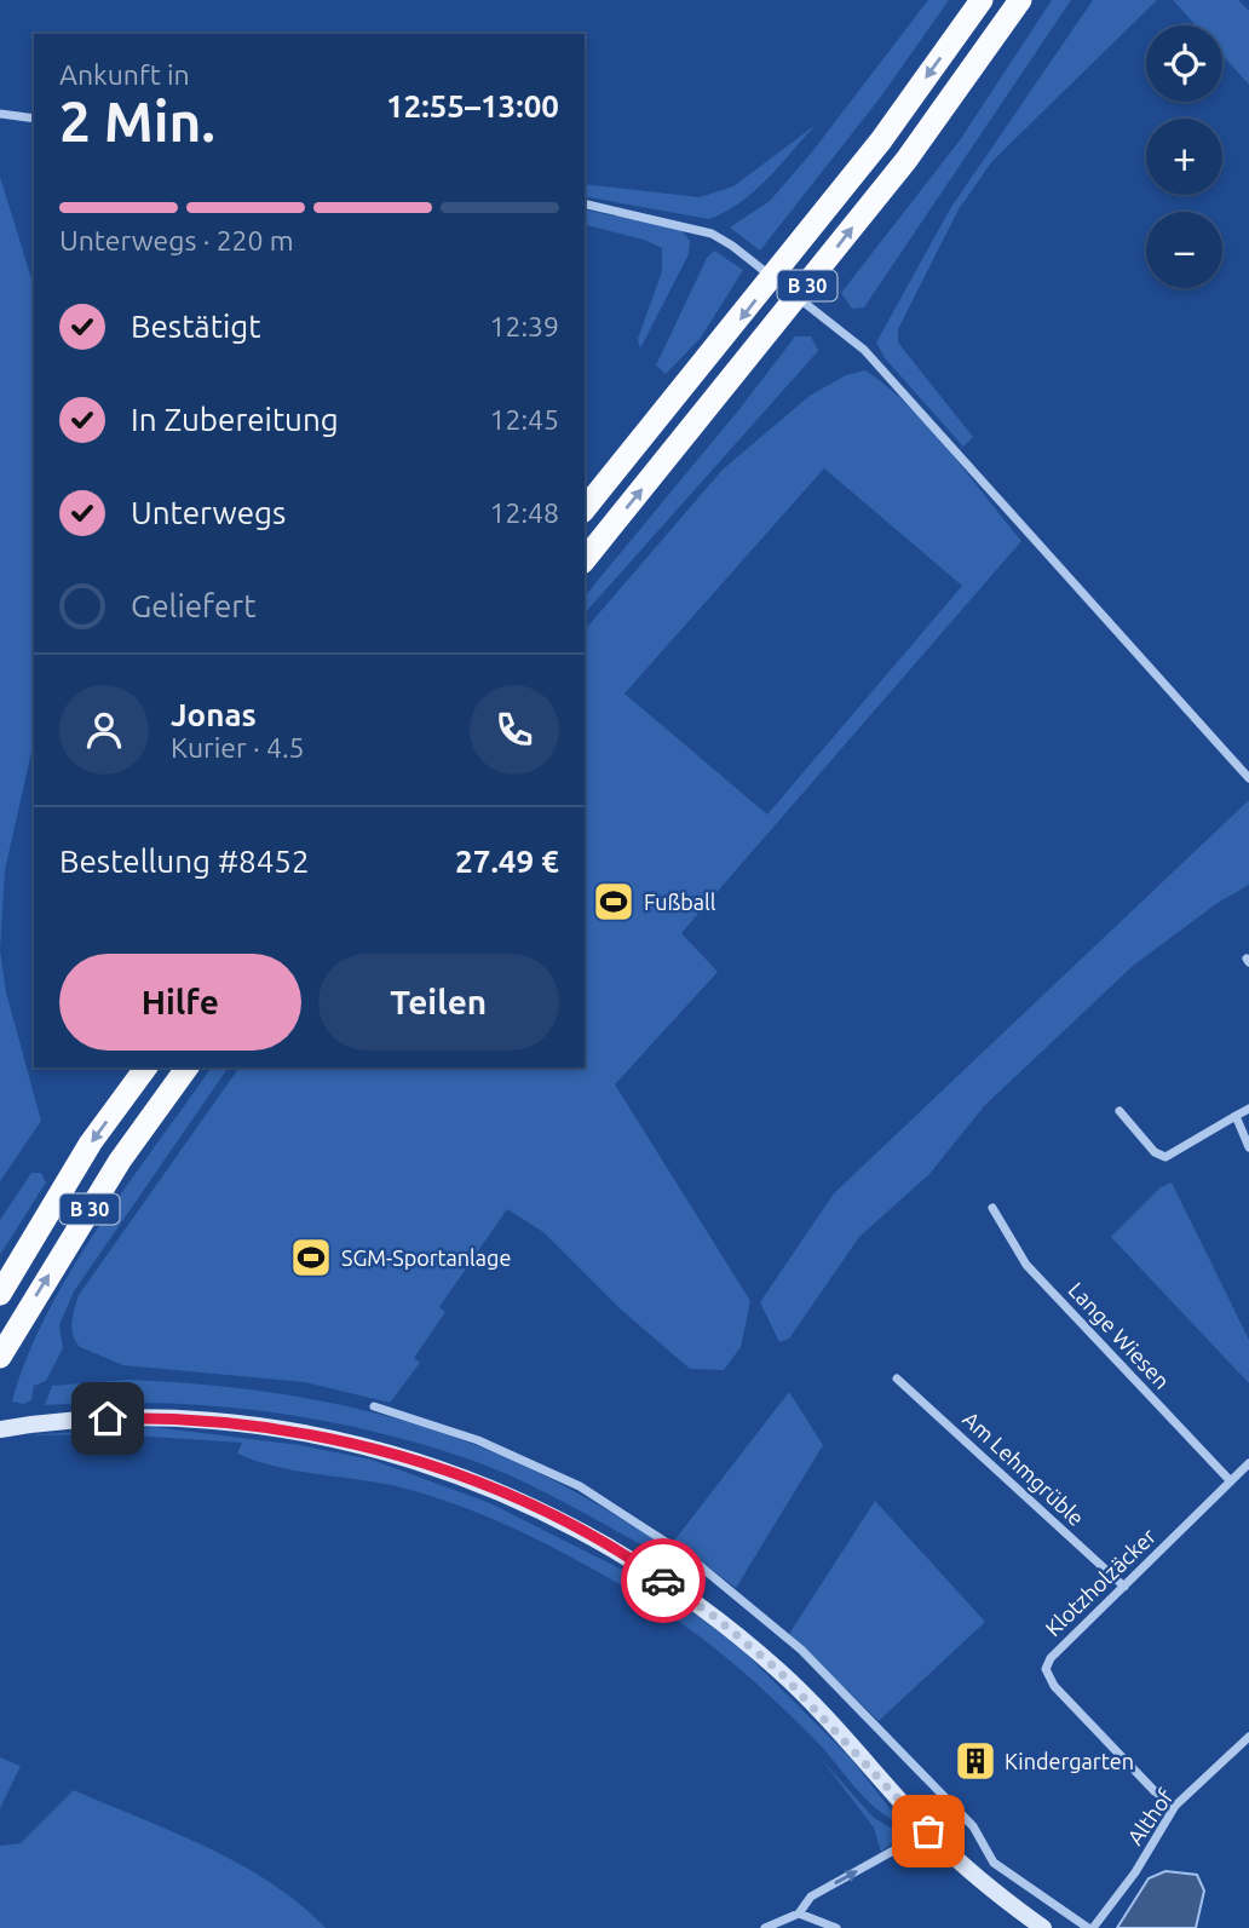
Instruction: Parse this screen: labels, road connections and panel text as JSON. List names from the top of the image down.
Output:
{
  "streets": {
    "highway": ["B 30"],
    "street": [
      "Lange Wiesen",
      "Am Lehmgrüble",
      "Klotzholzäcker",
      "Althof"
    ]
  },
  "crossings": [
    ["Lange Wiesen", "Klotzholzäcker"],
    ["Am Lehmgrüble", "Klotzholzäcker"],
    ["Klotzholzäcker", "Althof"]
  ],
  "places": {
    "sports": ["Fußball", "SGM-Sportanlage"],
    "building": ["Kindergarten"]
  },
  "page": {
    "map_buttons": ["+", "−"],
    "heading": ["2 Min.", "Ankunft in", "12:55–13:00"],
    "panel": [
      "Jonas",
      "Kurier · 4.5",
      "Bestellung #8452",
      "27.49 €"
    ],
    "bar": "Unterwegs · 220 m",
    "list": [
      ["Bestätigt", "12:39"],
      ["In Zubereitung", "12:45"],
      ["Unterwegs", "12:48"],
      "Geliefert"
    ],
    "buttons": ["Hilfe", "Teilen"]
  }
}
